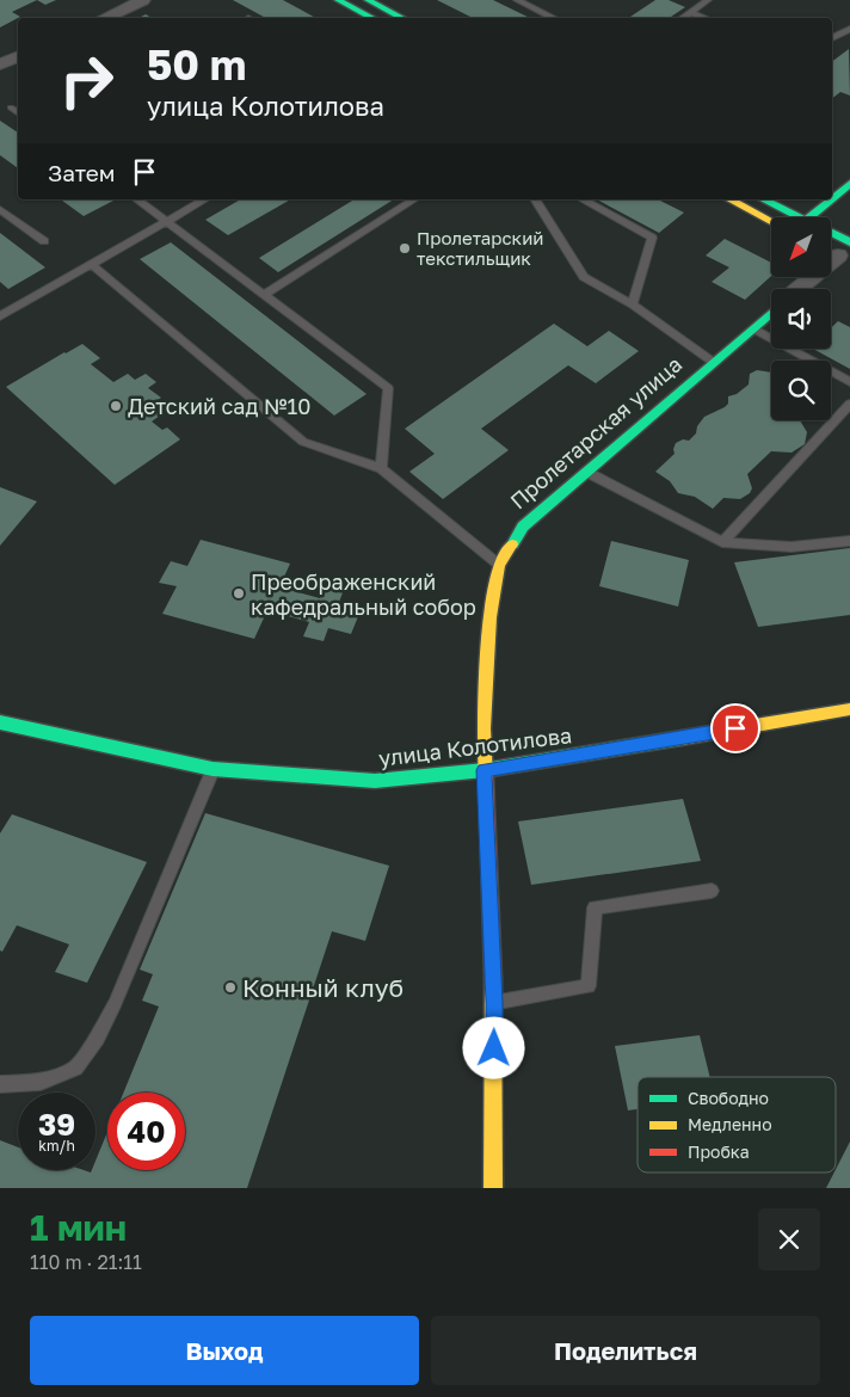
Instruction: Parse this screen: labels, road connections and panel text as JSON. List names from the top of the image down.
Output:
{
  "streets": {
    "street": ["Пролетарская улица", "улица Колотилова"]
  },
  "crossings": [
    ["Пролетарская улица", "улица Колотилова"]
  ],
  "places": [
    "Пролетарский текстильщик",
    "Детский сад №10",
    "Преображенский кафедральный собор",
    "Конный клуб"
  ],
  "legend": ["Свободно", "Медленно", "Пробка"],
  "north": "bottom left",
  "page": {
    "turn": ["50 m", "улица Колотилова"],
    "then": "Затем",
    "speed": "39 km/h",
    "limit": "40",
    "heading": ["1 мин", "110 m · 21:11"],
    "buttons": ["Выход", "Поделиться"]
  }
}
